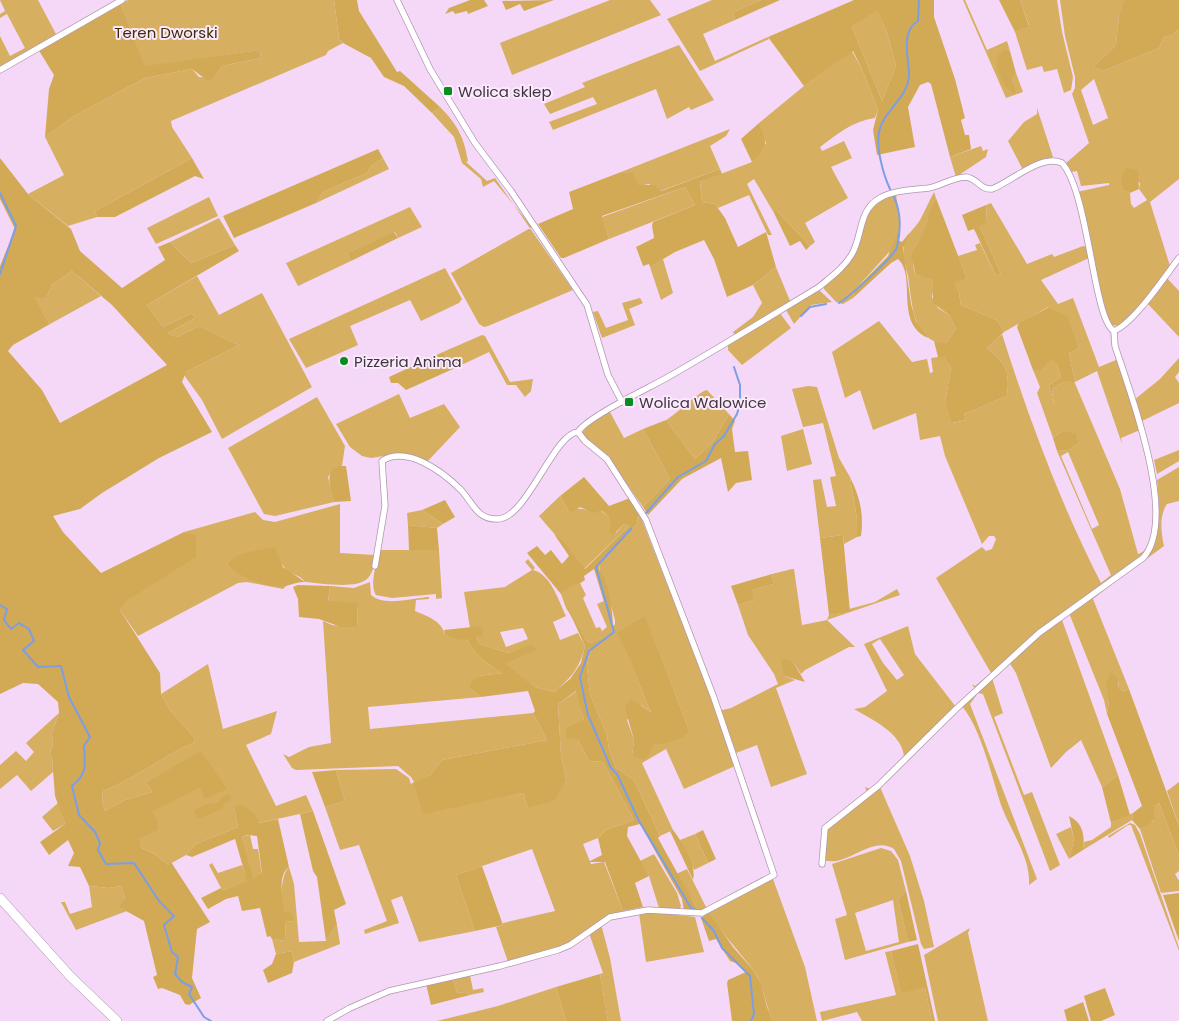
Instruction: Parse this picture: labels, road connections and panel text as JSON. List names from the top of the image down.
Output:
{
  "parks": ["Teren Dworski"],
  "places": {
    "transit": ["Wolica sklep", "Wolica Walowice"],
    "other": ["Pizzeria Anima"]
  }
}
